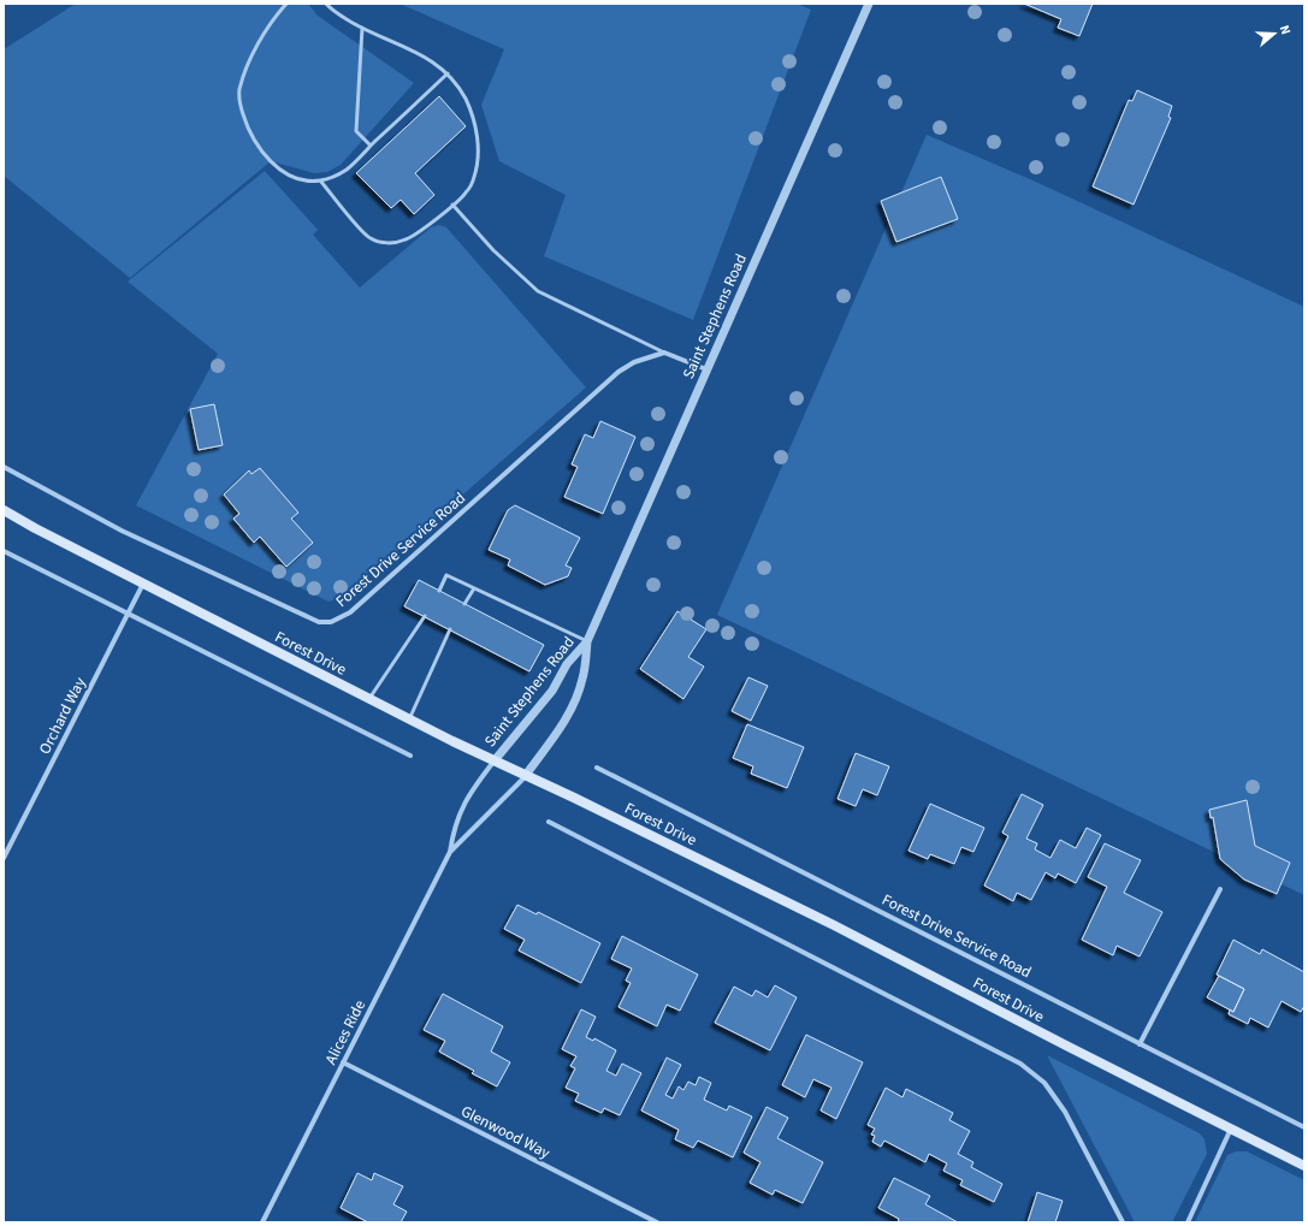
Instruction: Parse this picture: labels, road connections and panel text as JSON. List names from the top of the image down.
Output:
{
  "streets": {
    "main road": ["Forest Drive"],
    "street": [
      "Saint Stephens Road",
      "Forest Drive Service Road",
      "Orchard Way",
      "Alices Ride",
      "Glenwood Way"
    ]
  },
  "crossings": [
    ["Saint Stephens Road", "Forest Drive"],
    ["Saint Stephens Road", "Alices Ride"],
    ["Forest Drive", "Orchard Way"],
    ["Forest Drive", "Alices Ride"],
    ["Alices Ride", "Glenwood Way"]
  ],
  "north": "right"
}
